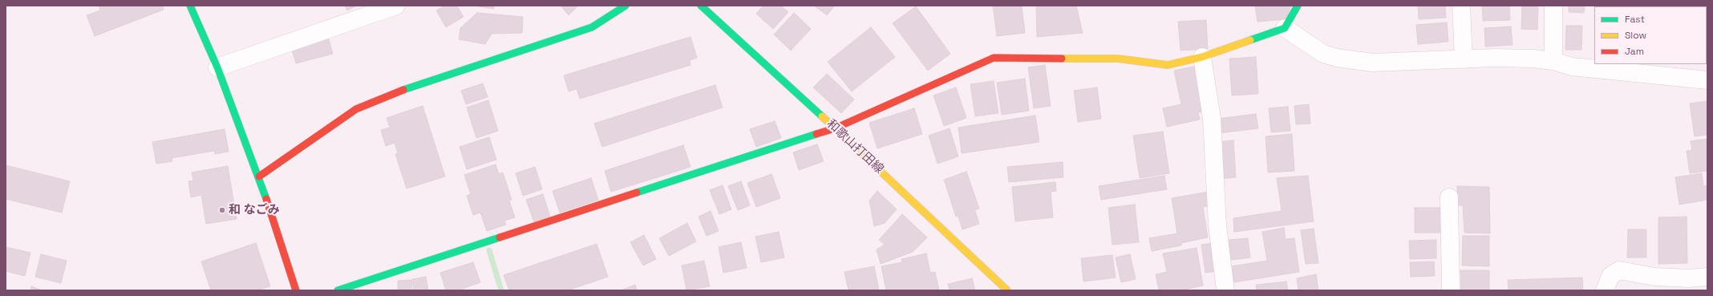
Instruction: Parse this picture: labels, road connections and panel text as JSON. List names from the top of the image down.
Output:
{
  "streets": {
    "street": ["和歌山打田線"]
  },
  "places": ["和 なごみ"],
  "legend": ["Fast", "Slow", "Jam"]
}
